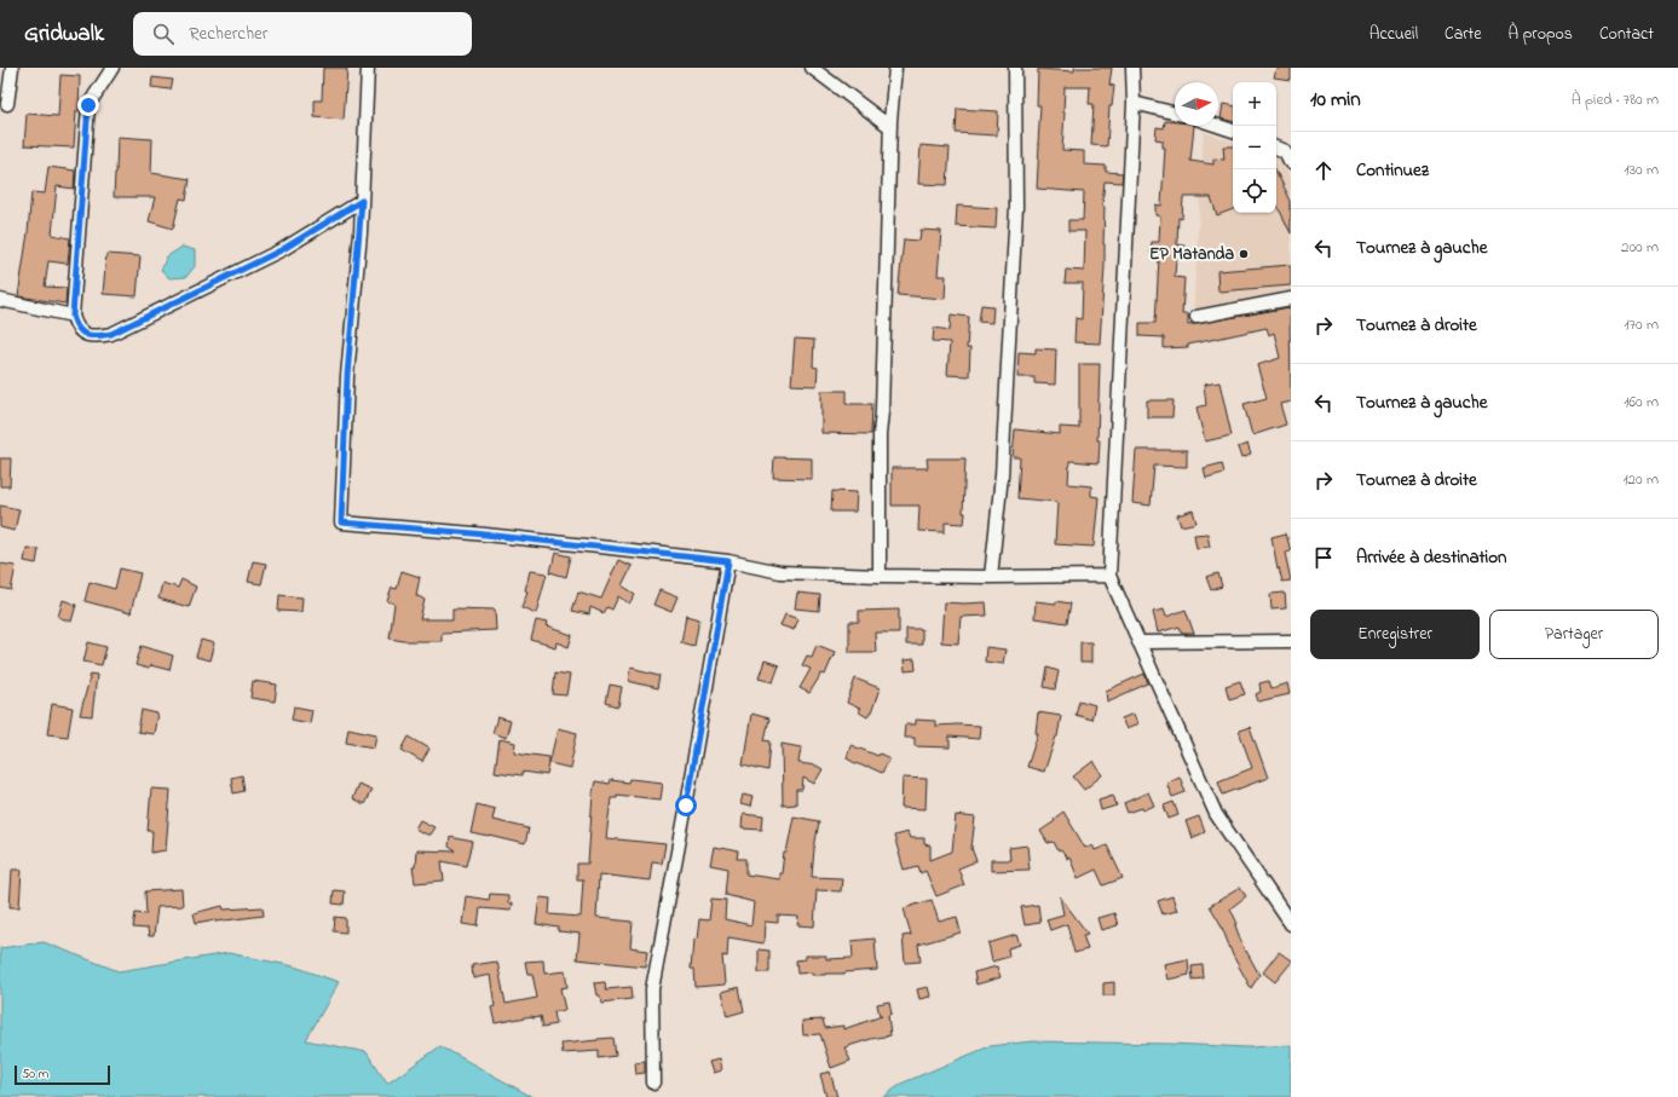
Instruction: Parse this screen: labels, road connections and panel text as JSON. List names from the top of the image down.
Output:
{
  "places": ["EP Matanda"],
  "scale_bar": "50 m",
  "north": "right",
  "page": {
    "header": "Gridwalk",
    "search": "Rechercher",
    "nav": [
      "Accueil",
      "Carte",
      "À propos",
      "Contact"
    ],
    "heading": ["10 min", "À pied · 780 m"],
    "map_buttons": ["+", "−"],
    "list": [
      ["Continuez", "130 m"],
      ["Tournez à gauche", "200 m"],
      ["Tournez à droite", "170 m"],
      ["Tournez à gauche", "160 m"],
      ["Tournez à droite", "120 m"],
      "Arrivée à destination"
    ],
    "buttons": ["Enregistrer", "Partager"],
    "scale": "50 m"
  }
}
